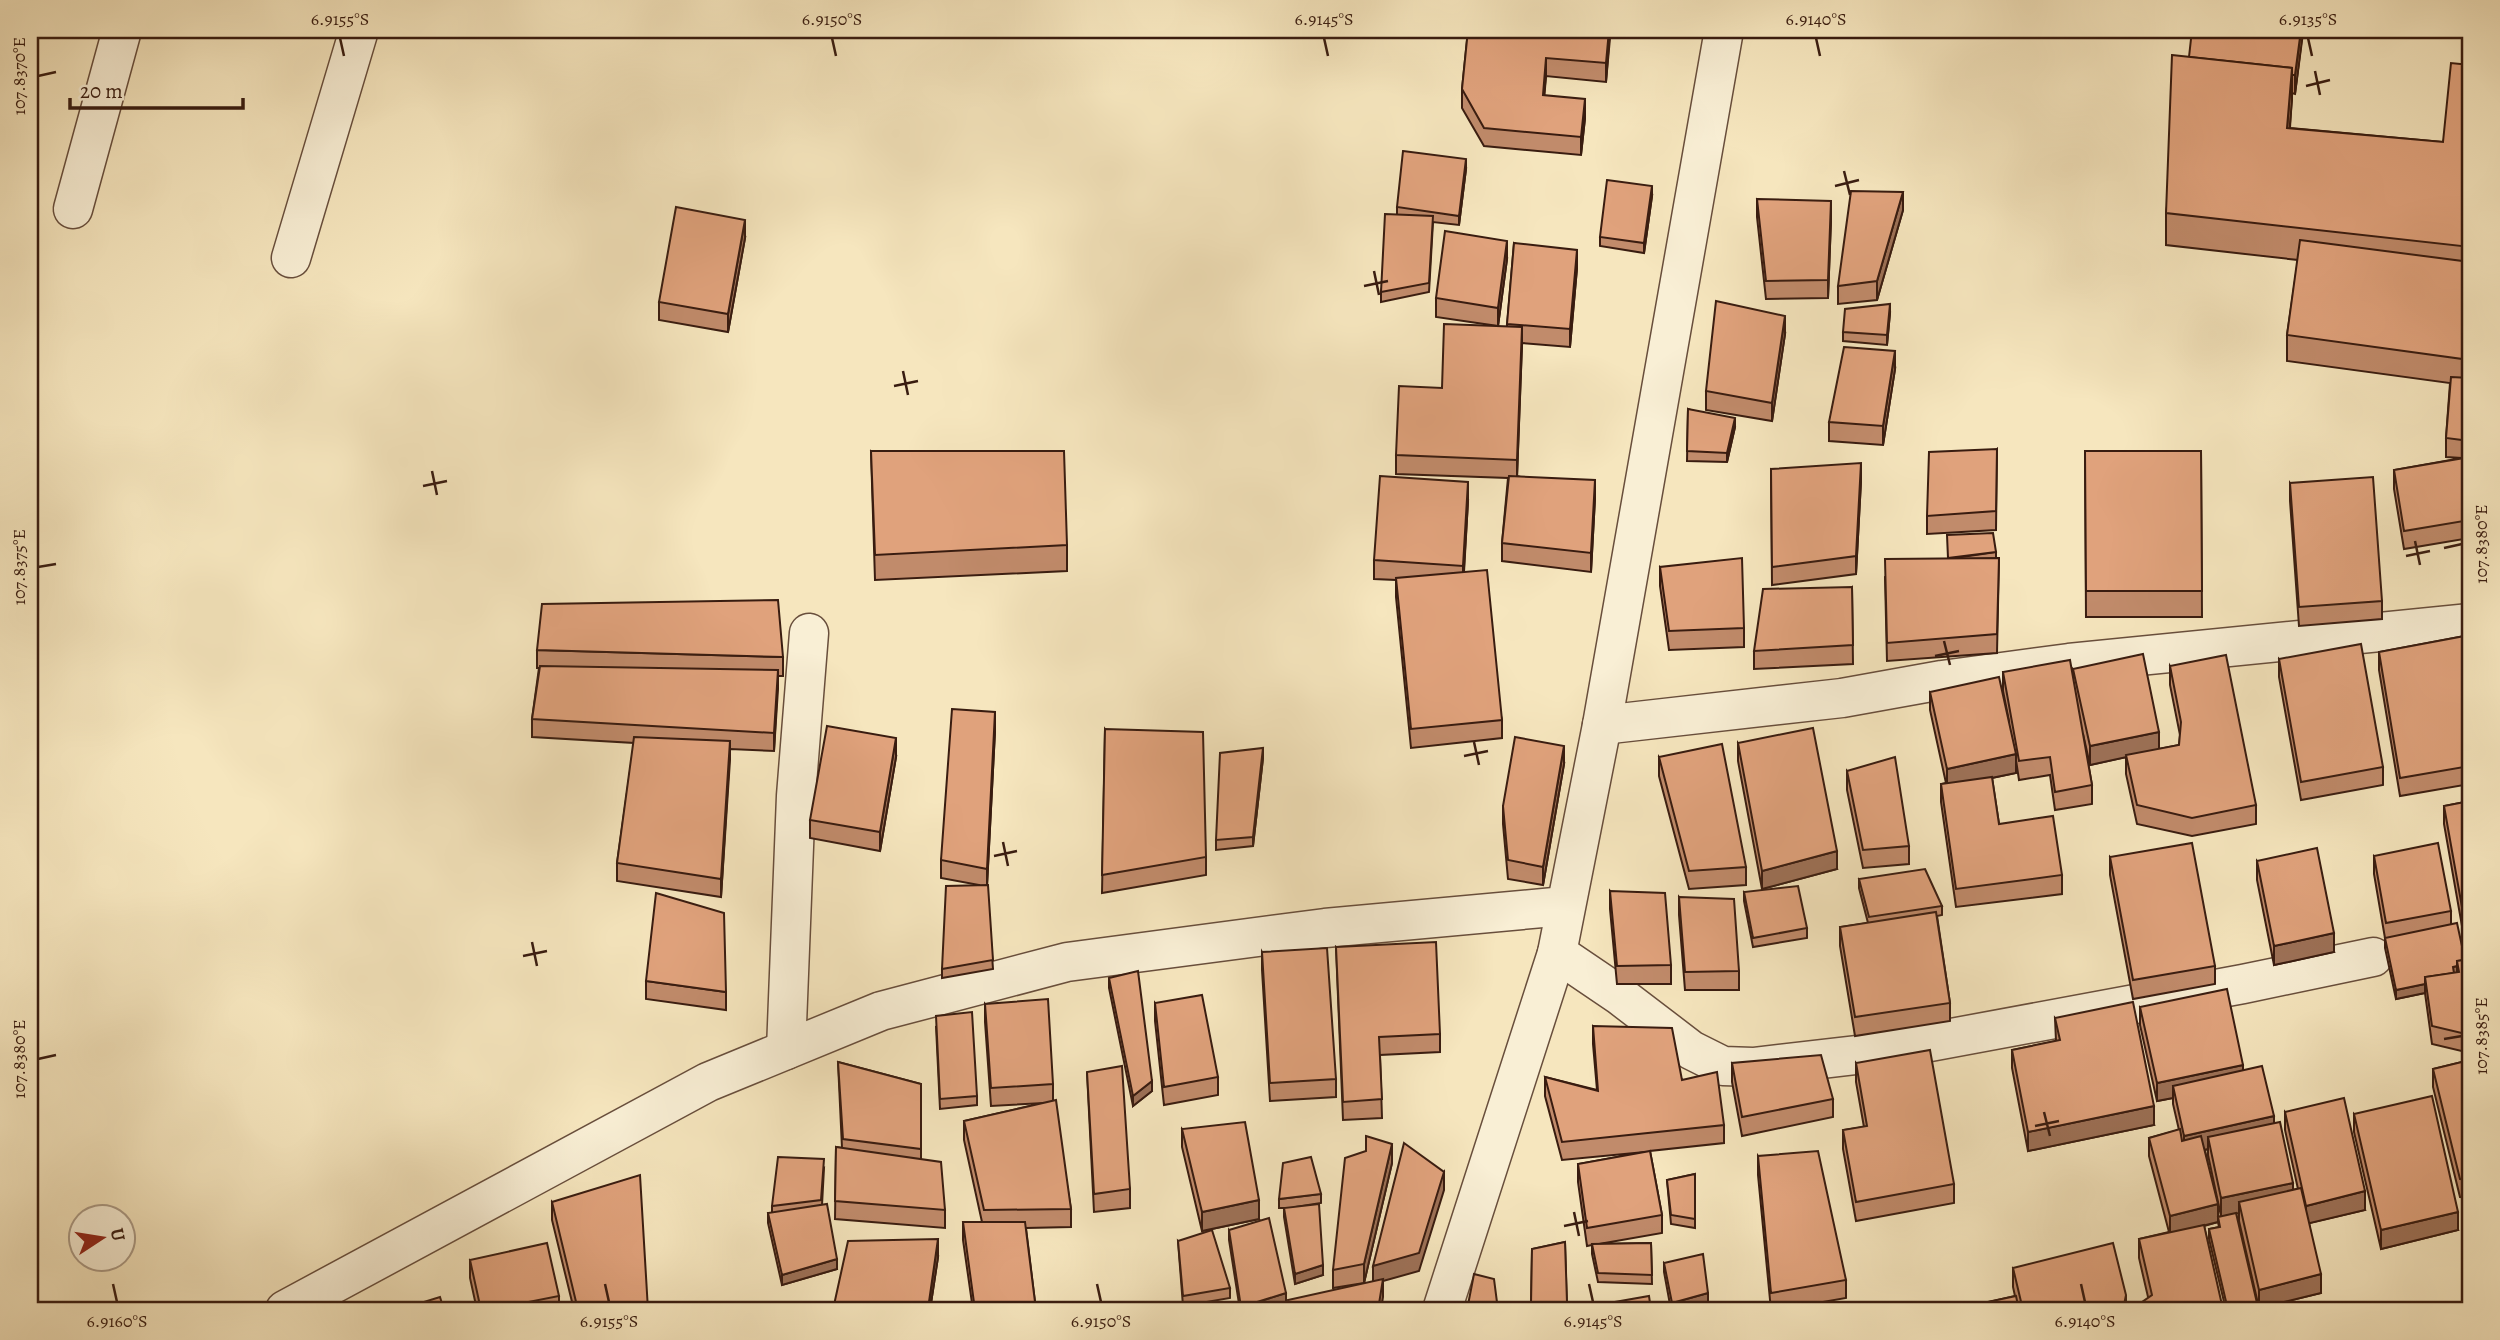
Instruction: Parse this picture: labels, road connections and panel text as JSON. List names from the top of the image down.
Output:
{
  "scale_bar": "20 m",
  "north": "right",
  "coordinates": [
    "6.9155°S",
    "6.9150°S",
    "6.9145°S",
    "6.9140°S",
    "6.9135°S",
    "107.8370°E",
    "107.8380°E",
    "107.8375°E",
    "107.8385°E",
    "6.9160°S"
  ]
}
